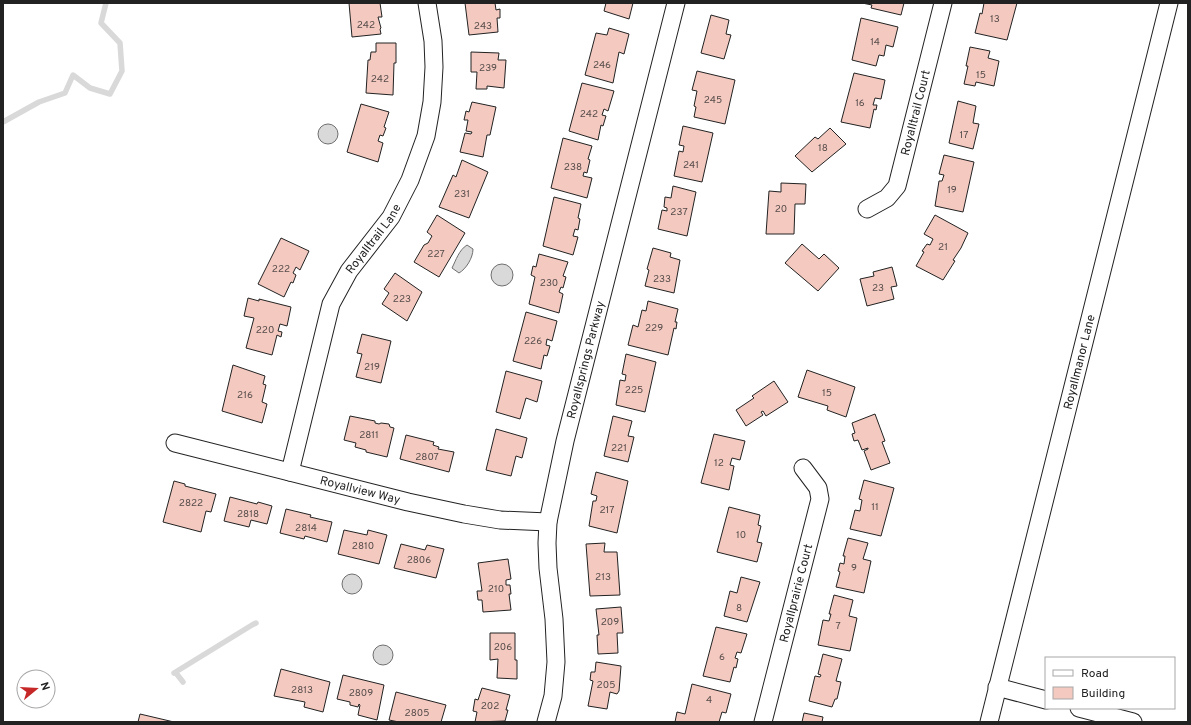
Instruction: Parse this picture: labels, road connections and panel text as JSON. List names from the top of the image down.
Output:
{
  "streets": {
    "street": [
      "Royalltrail Court",
      "Royalltrail Lane",
      "Royallsprings Parkway",
      "Royallmanor Lane",
      "Royallview Way",
      "Royallprairie Court"
    ]
  },
  "crossings": [
    ["Royalltrail Lane", "Royallview Way"],
    ["Royallsprings Parkway", "Royallview Way"]
  ],
  "house_numbers": [
    "13",
    "242",
    "243",
    "14",
    "246",
    "239",
    "15",
    "242",
    "245",
    "16",
    "242",
    "17",
    "18",
    "241",
    "238",
    "19",
    "231",
    "20",
    "237",
    "21",
    "227",
    "222",
    "233",
    "230",
    "23",
    "223",
    "229",
    "220",
    "226",
    "219",
    "225",
    "15",
    "216",
    "2811",
    "221",
    "2807",
    "12",
    "2822",
    "11",
    "217",
    "2818",
    "2814",
    "10",
    "2810",
    "2806",
    "9",
    "213",
    "210",
    "8",
    "209",
    "7",
    "206",
    "6",
    "205",
    "2813",
    "2809",
    "4",
    "202",
    "2805"
  ],
  "legend": ["Road", "Building"],
  "north": "right"
}
